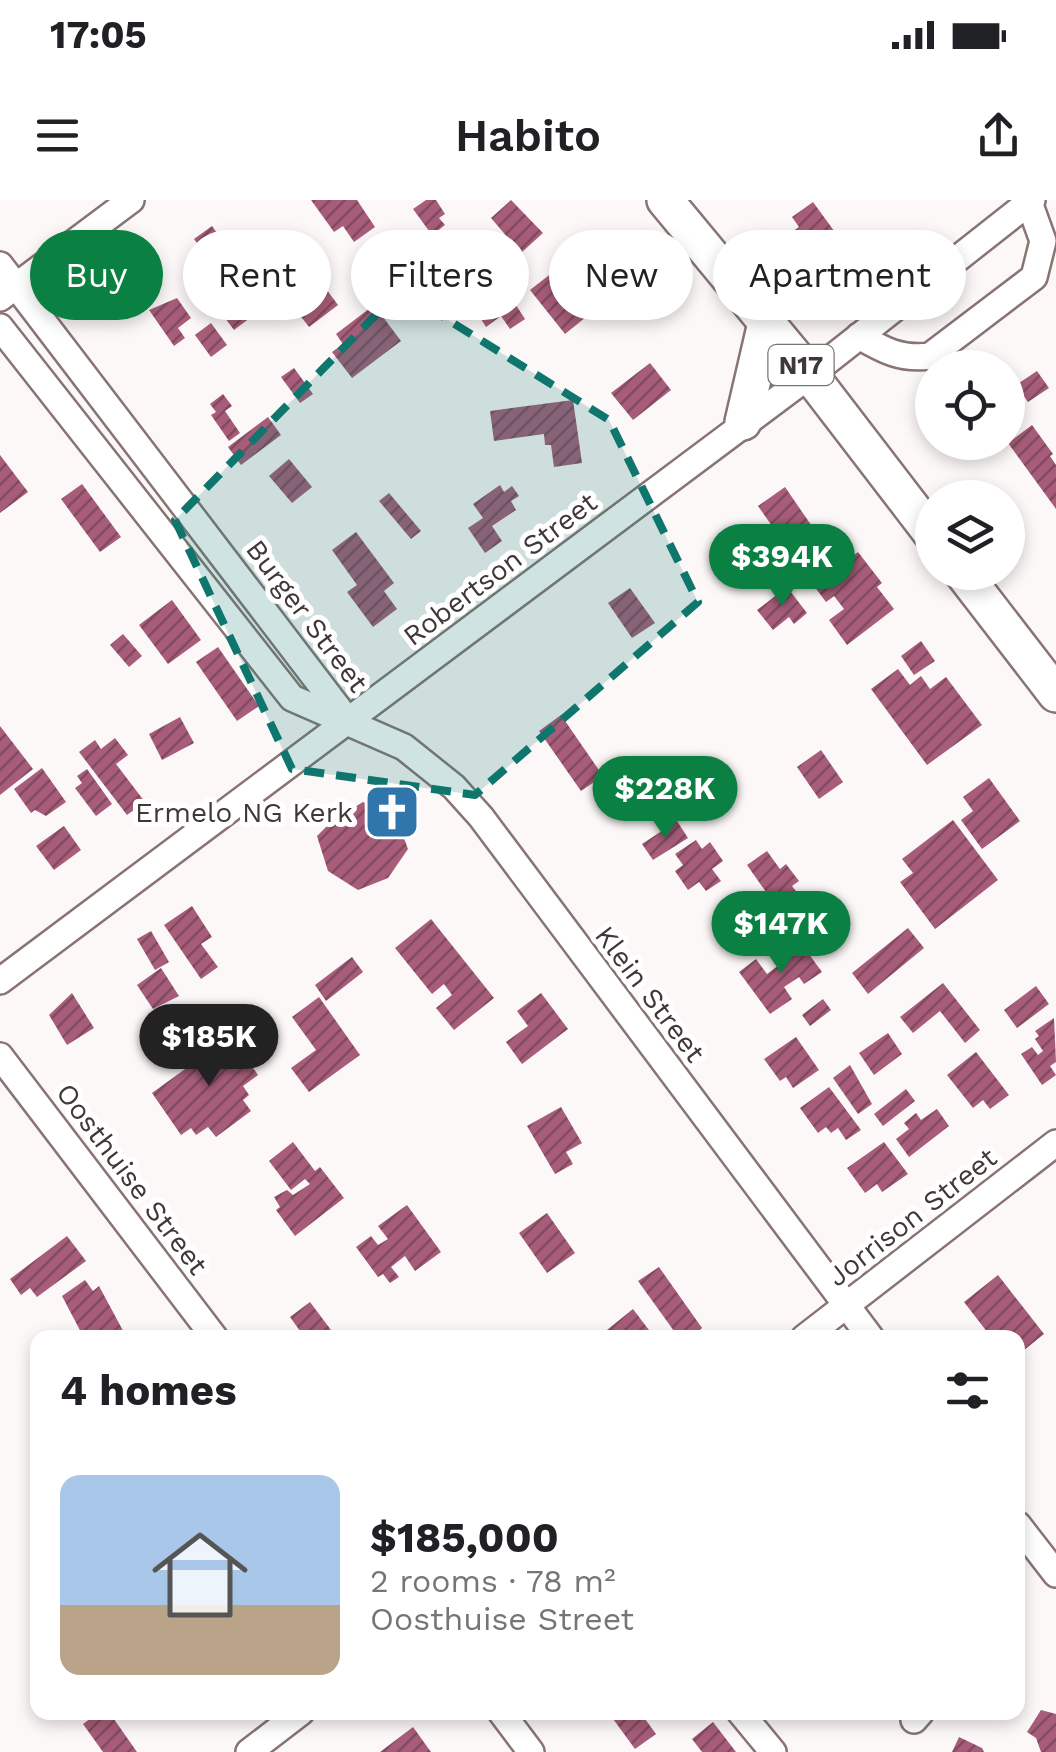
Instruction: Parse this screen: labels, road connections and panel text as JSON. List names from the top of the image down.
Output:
{
  "streets": {
    "highway": ["N17"],
    "street": [
      "Robertson Street",
      "Burger Street",
      "Klein Street",
      "Oosthuise Street",
      "Jorrison Street"
    ]
  },
  "crossings": [
    ["N17", "Robertson Street"],
    ["Robertson Street", "Burger Street"],
    ["Robertson Street", "Klein Street"],
    ["Burger Street", "Klein Street"],
    ["Klein Street", "Jorrison Street"]
  ],
  "places": {
    "church": ["Ermelo NG Kerk"]
  },
  "page": {
    "status": "17:05",
    "header": "Habito",
    "chip": [
      "Buy",
      "Rent",
      "Filters",
      "New",
      "Apartment"
    ],
    "price": [
      "$394K",
      "$228K",
      "$147K",
      "$185K"
    ],
    "heading": "4 homes",
    "list": [
      {
        "name": "$185,000",
        "note": "2 rooms · 78 m² · Oosthuise Street"
      }
    ]
  }
}
